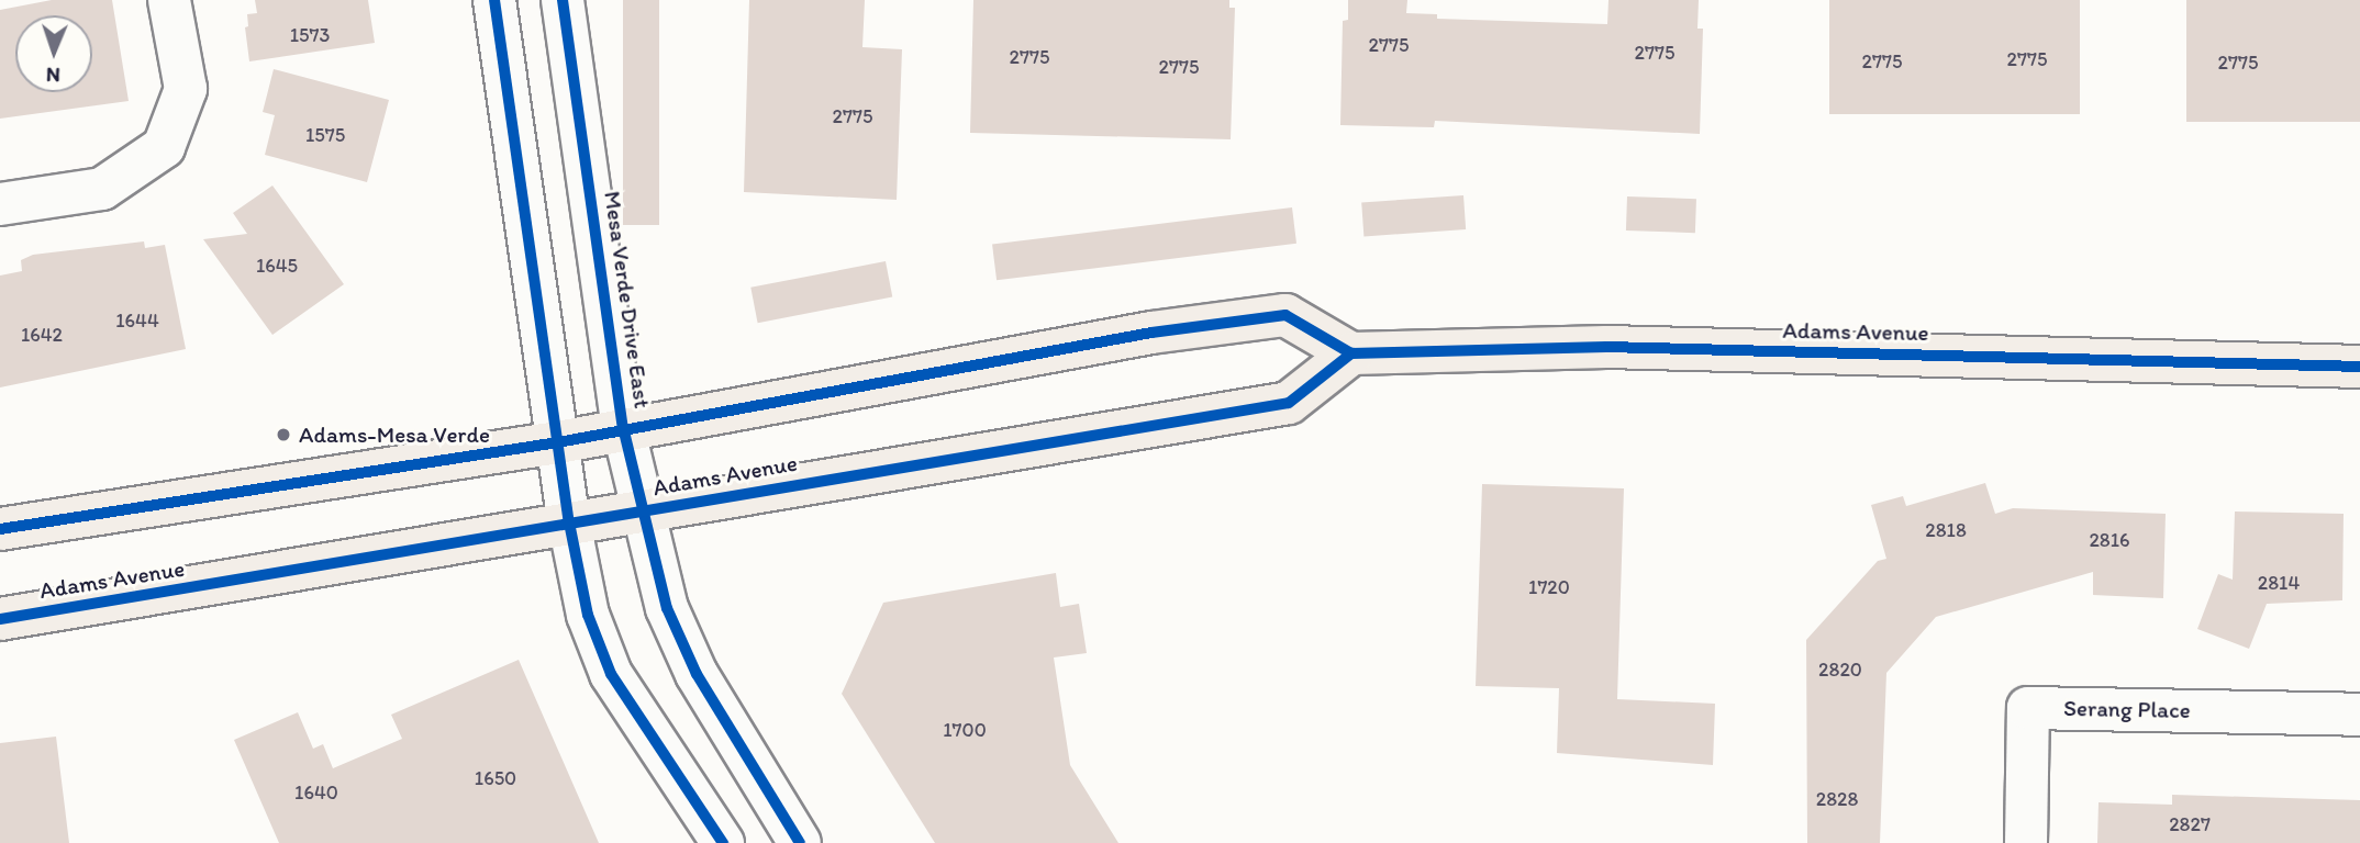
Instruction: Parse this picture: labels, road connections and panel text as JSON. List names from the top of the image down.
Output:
{
  "streets": {
    "main road": ["Adams Avenue"],
    "street": ["Mesa Verde Drive East", "Serang Place"]
  },
  "crossings": [
    ["Mesa Verde Drive East", "Adams Avenue"]
  ],
  "places": ["Adams-Mesa Verde"],
  "house_numbers": [
    "1573",
    "2775",
    "2775",
    "2775",
    "2775",
    "2775",
    "2775",
    "2775",
    "2775",
    "1575",
    "1645",
    "1644",
    "1642",
    "2818",
    "2816",
    "2814",
    "1720",
    "2820",
    "1700",
    "1650",
    "1640",
    "2828",
    "2827"
  ],
  "north": "bottom"
}
